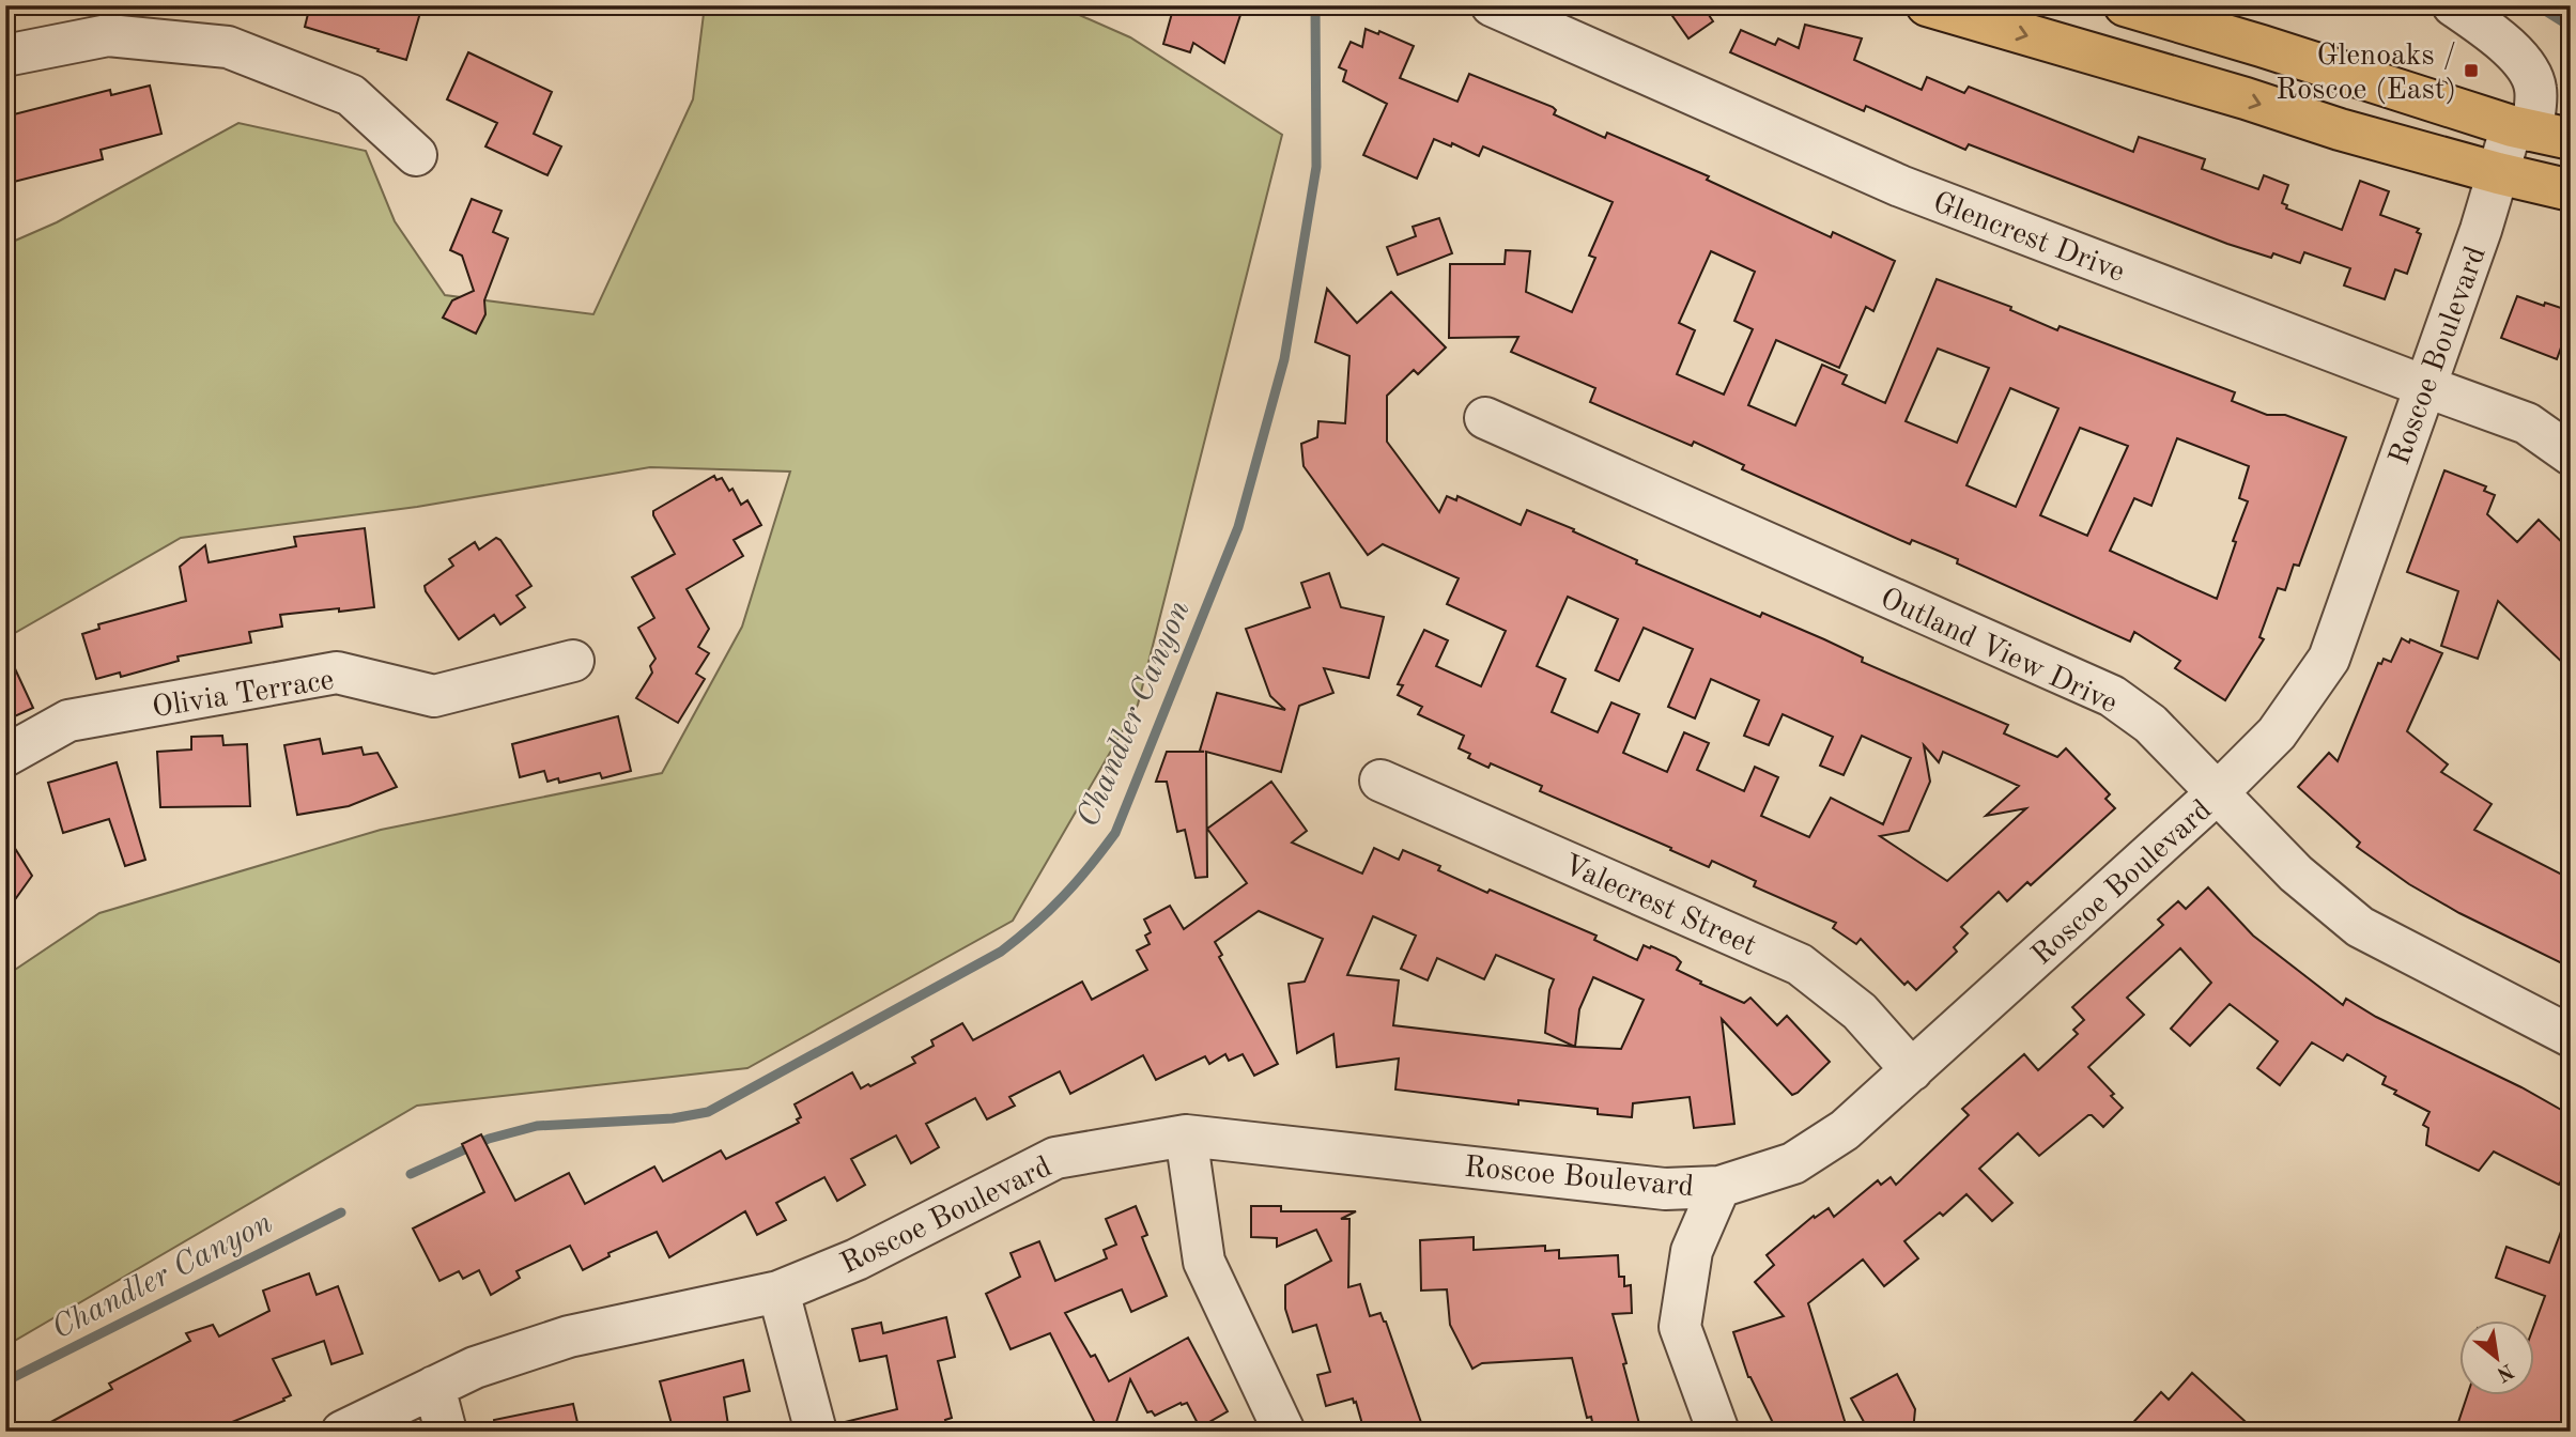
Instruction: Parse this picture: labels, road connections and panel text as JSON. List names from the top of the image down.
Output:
{
  "streets": {
    "street": [
      "Glencrest Drive",
      "Roscoe Boulevard",
      "Outland View Drive",
      "Olivia Terrace",
      "Valecrest Street"
    ]
  },
  "crossings": [
    ["Glencrest Drive", "Roscoe Boulevard"],
    ["Roscoe Boulevard", "Outland View Drive"],
    ["Roscoe Boulevard", "Valecrest Street"]
  ],
  "water": ["Chandler Canyon"],
  "places": {
    "transit": ["Glenoaks / Roscoe (East)"]
  },
  "north": "bottom right"
}
